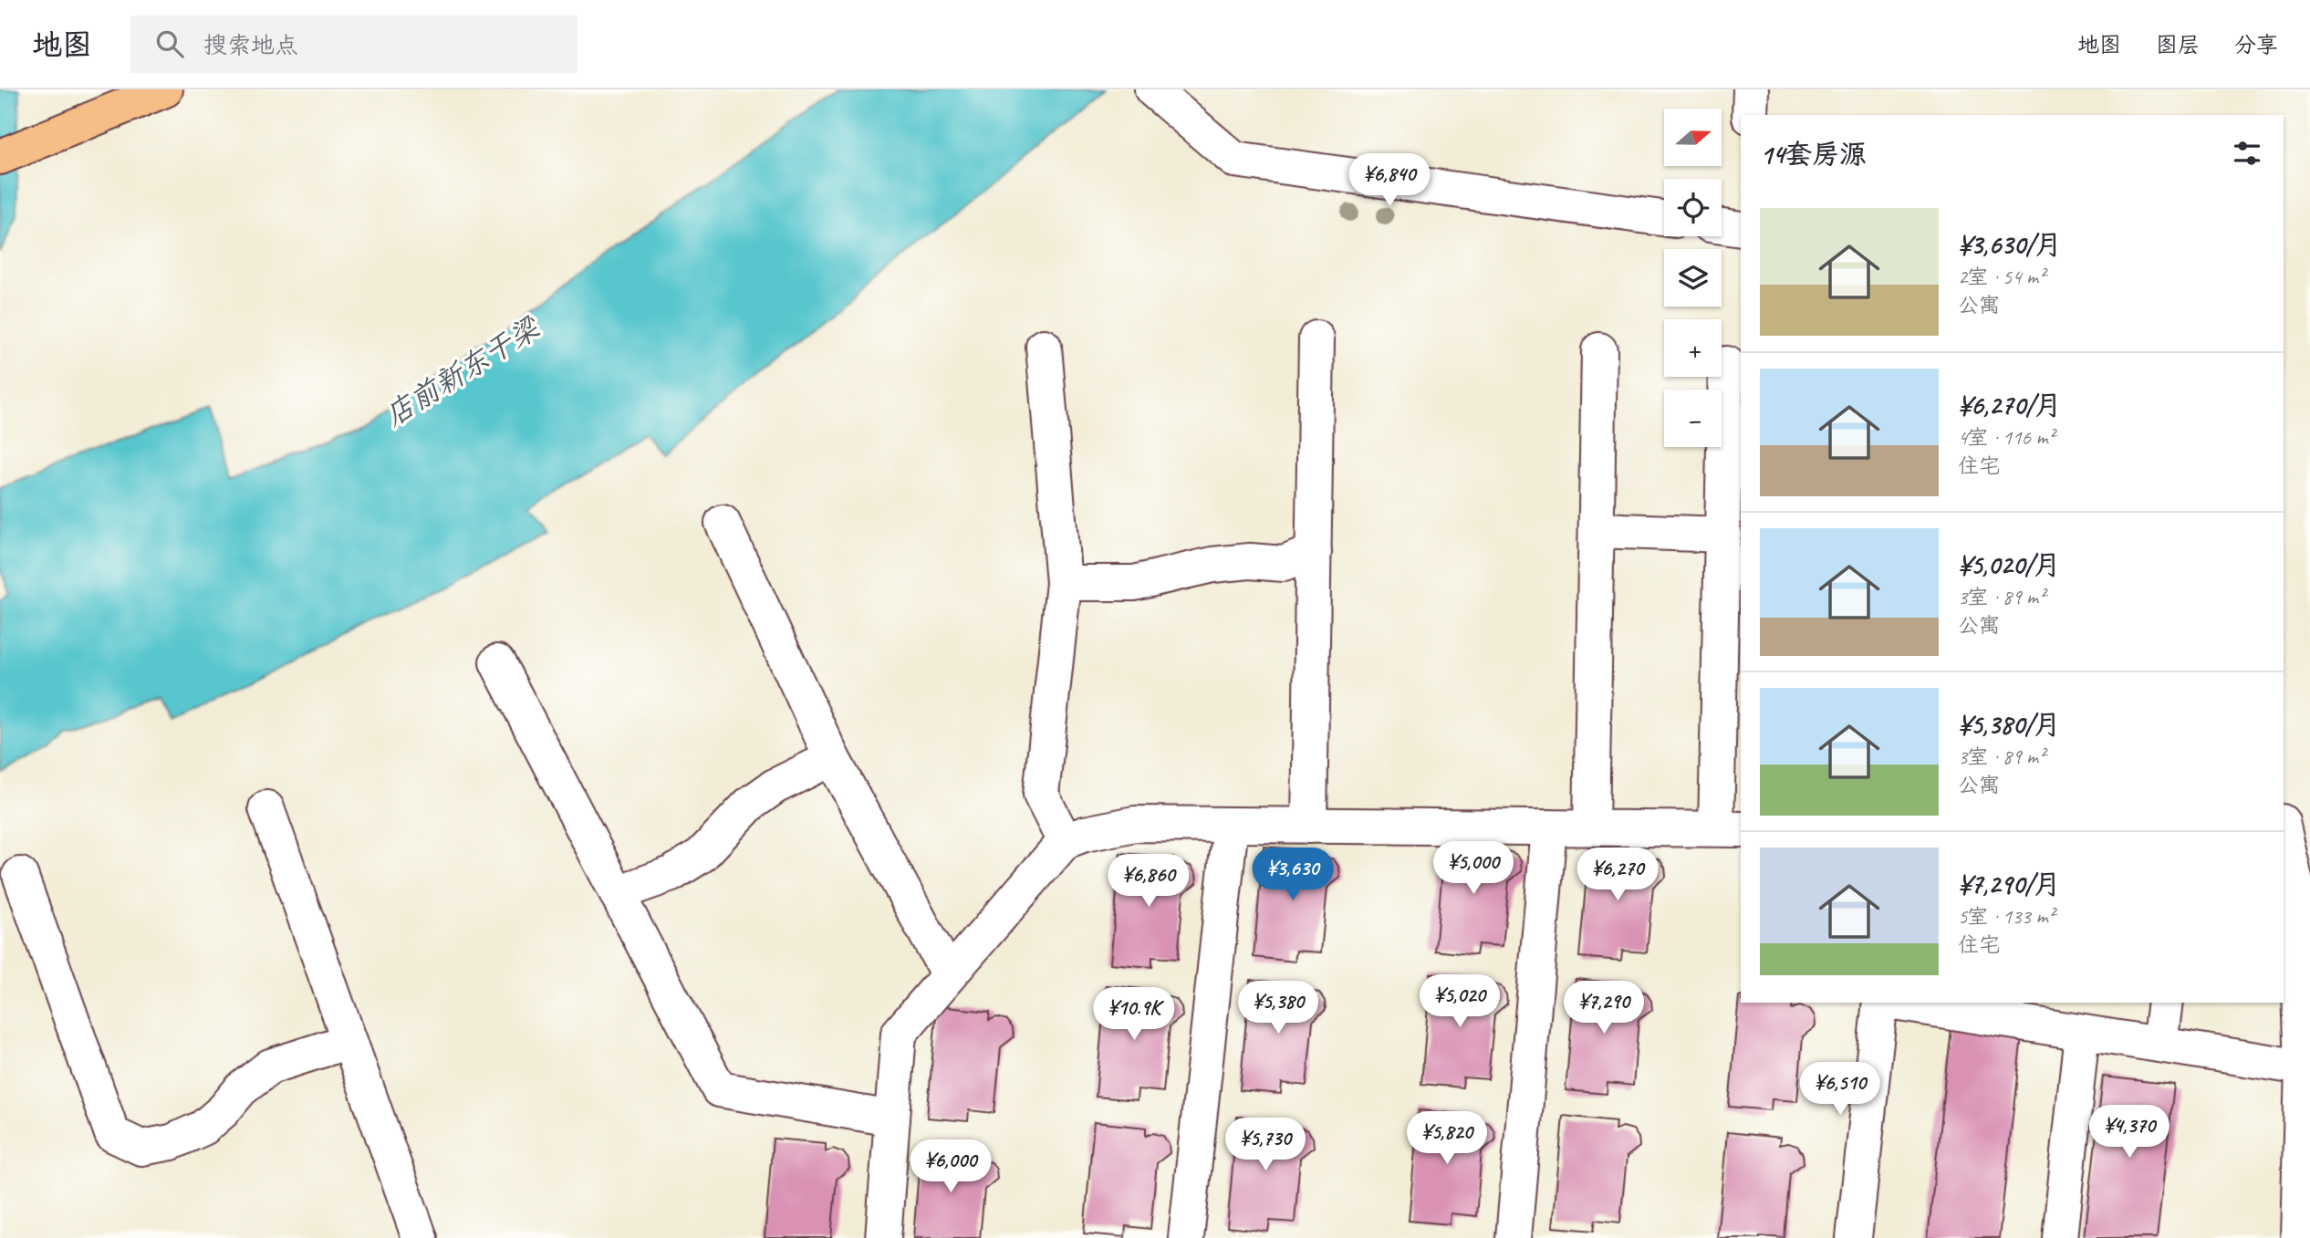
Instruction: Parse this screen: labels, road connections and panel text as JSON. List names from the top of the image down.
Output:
{
  "water": ["店前新东干梁"],
  "north": "right",
  "page": {
    "header": "地图",
    "search": "搜索地点",
    "nav": ["地图", "图层", "分享"],
    "map_buttons": ["+", "−"],
    "heading": "14套房源",
    "price": [
      "¥6,840",
      "¥5,000",
      "¥3,630",
      "¥6,270",
      "¥6,860",
      "¥5,020",
      "¥5,380",
      "¥7,290",
      "¥10.9K",
      "¥6,510",
      "¥4,370",
      "¥5,820",
      "¥5,730",
      "¥6,000"
    ],
    "list": [
      {
        "name": "¥3,630/月",
        "note": "2室 · 54 m² · 公寓"
      },
      {
        "name": "¥6,270/月",
        "note": "4室 · 116 m² · 住宅"
      },
      {
        "name": "¥5,020/月",
        "note": "3室 · 89 m² · 公寓"
      },
      {
        "name": "¥5,380/月",
        "note": "3室 · 89 m² · 公寓"
      },
      {
        "name": "¥7,290/月",
        "note": "5室 · 133 m² · 住宅"
      }
    ]
  }
}
